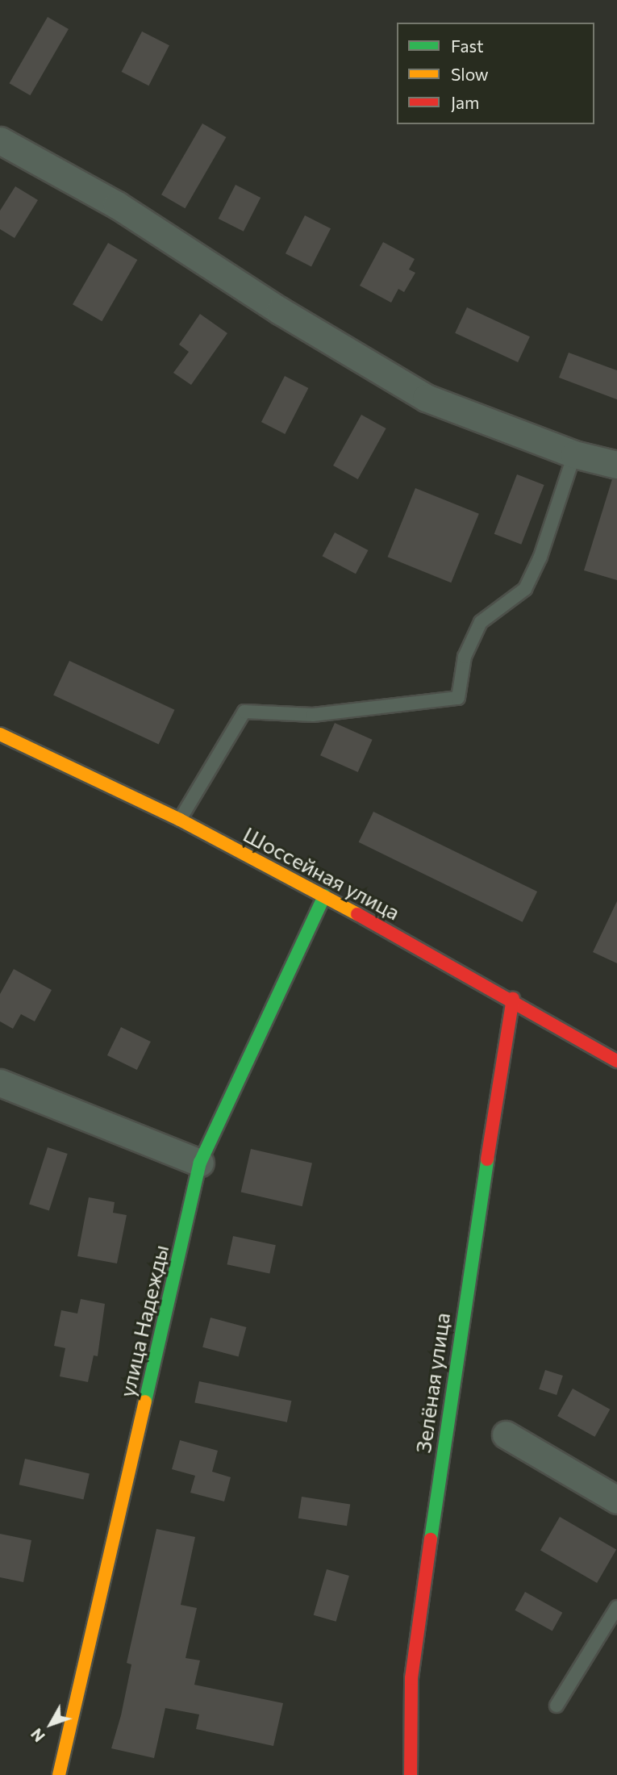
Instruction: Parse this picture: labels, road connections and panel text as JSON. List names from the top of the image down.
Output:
{
  "streets": {
    "street": ["Шоссейная улица", "улица Надежды", "Зелёная улица"]
  },
  "crossings": [
    ["Шоссейная улица", "улица Надежды"],
    ["Шоссейная улица", "Зелёная улица"]
  ],
  "legend": ["Fast", "Slow", "Jam"],
  "north": "bottom left"
}
